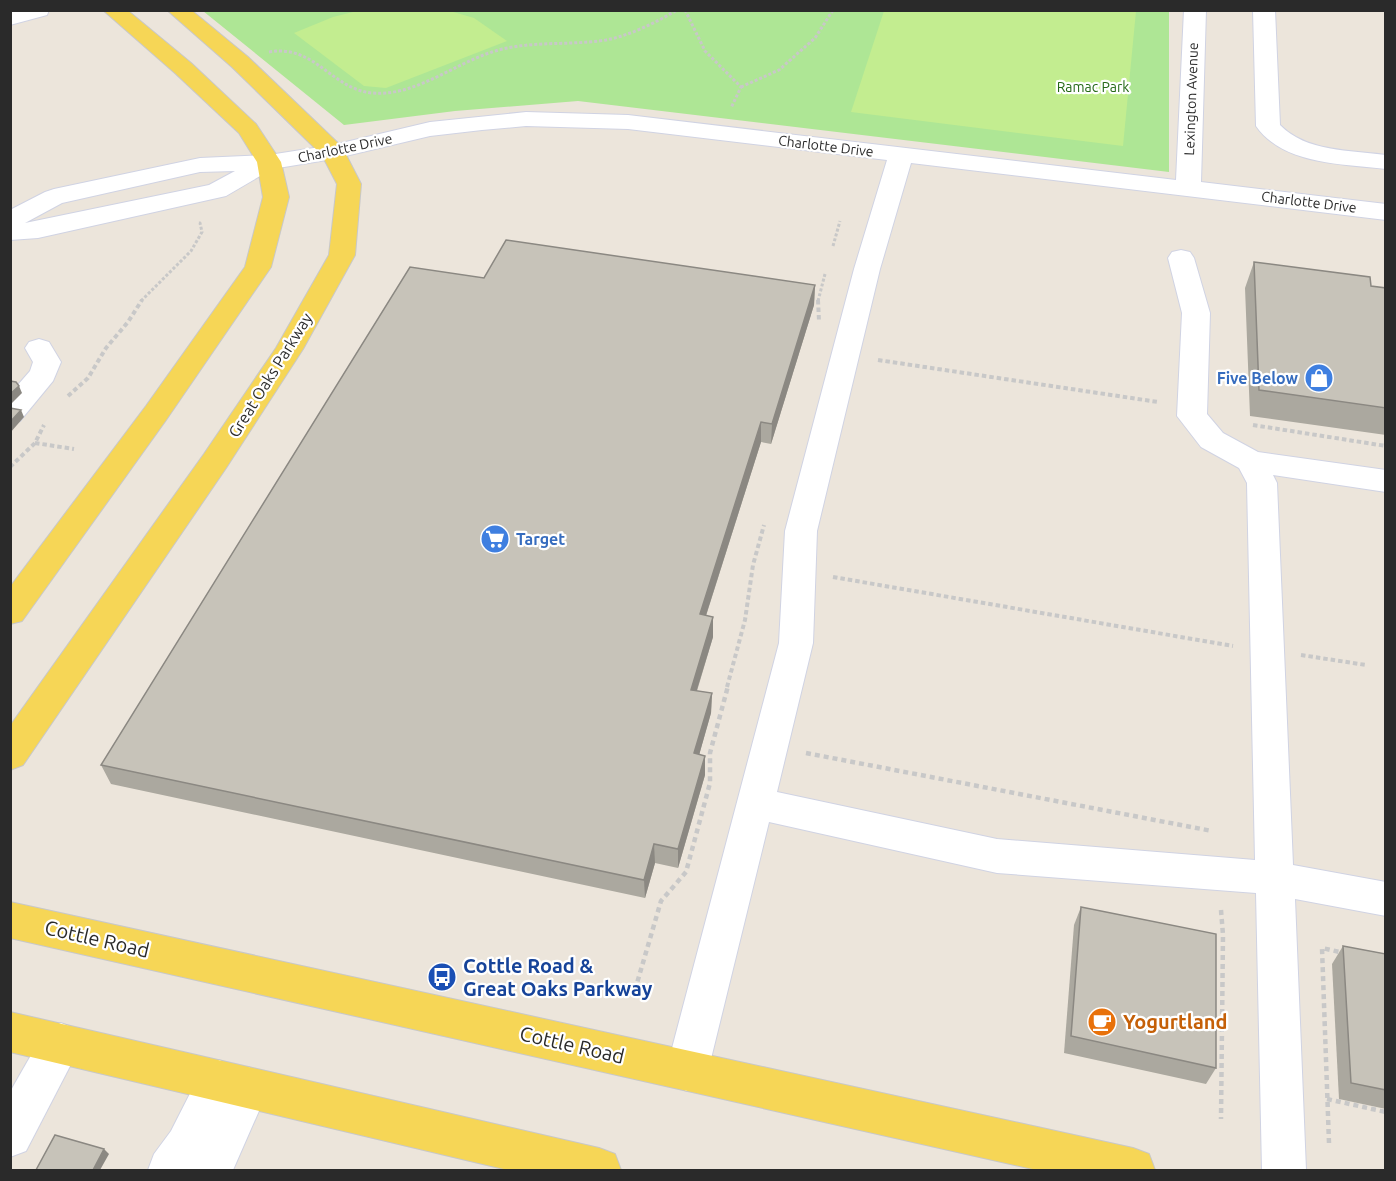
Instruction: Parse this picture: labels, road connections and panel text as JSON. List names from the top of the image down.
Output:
{
  "streets": {
    "main road": ["Great Oaks Parkway", "Cottle Road"],
    "street": ["Lexington Avenue", "Charlotte Drive"]
  },
  "crossings": [
    ["Lexington Avenue", "Charlotte Drive"],
    ["Charlotte Drive", "Great Oaks Parkway"]
  ],
  "parks": ["Ramac Park"],
  "places": {
    "shop": ["Five Below"],
    "supermarket": ["Target"],
    "bus stop": ["Cottle Road & Great Oaks Parkway"],
    "cafe": ["Yogurtland"]
  }
}
